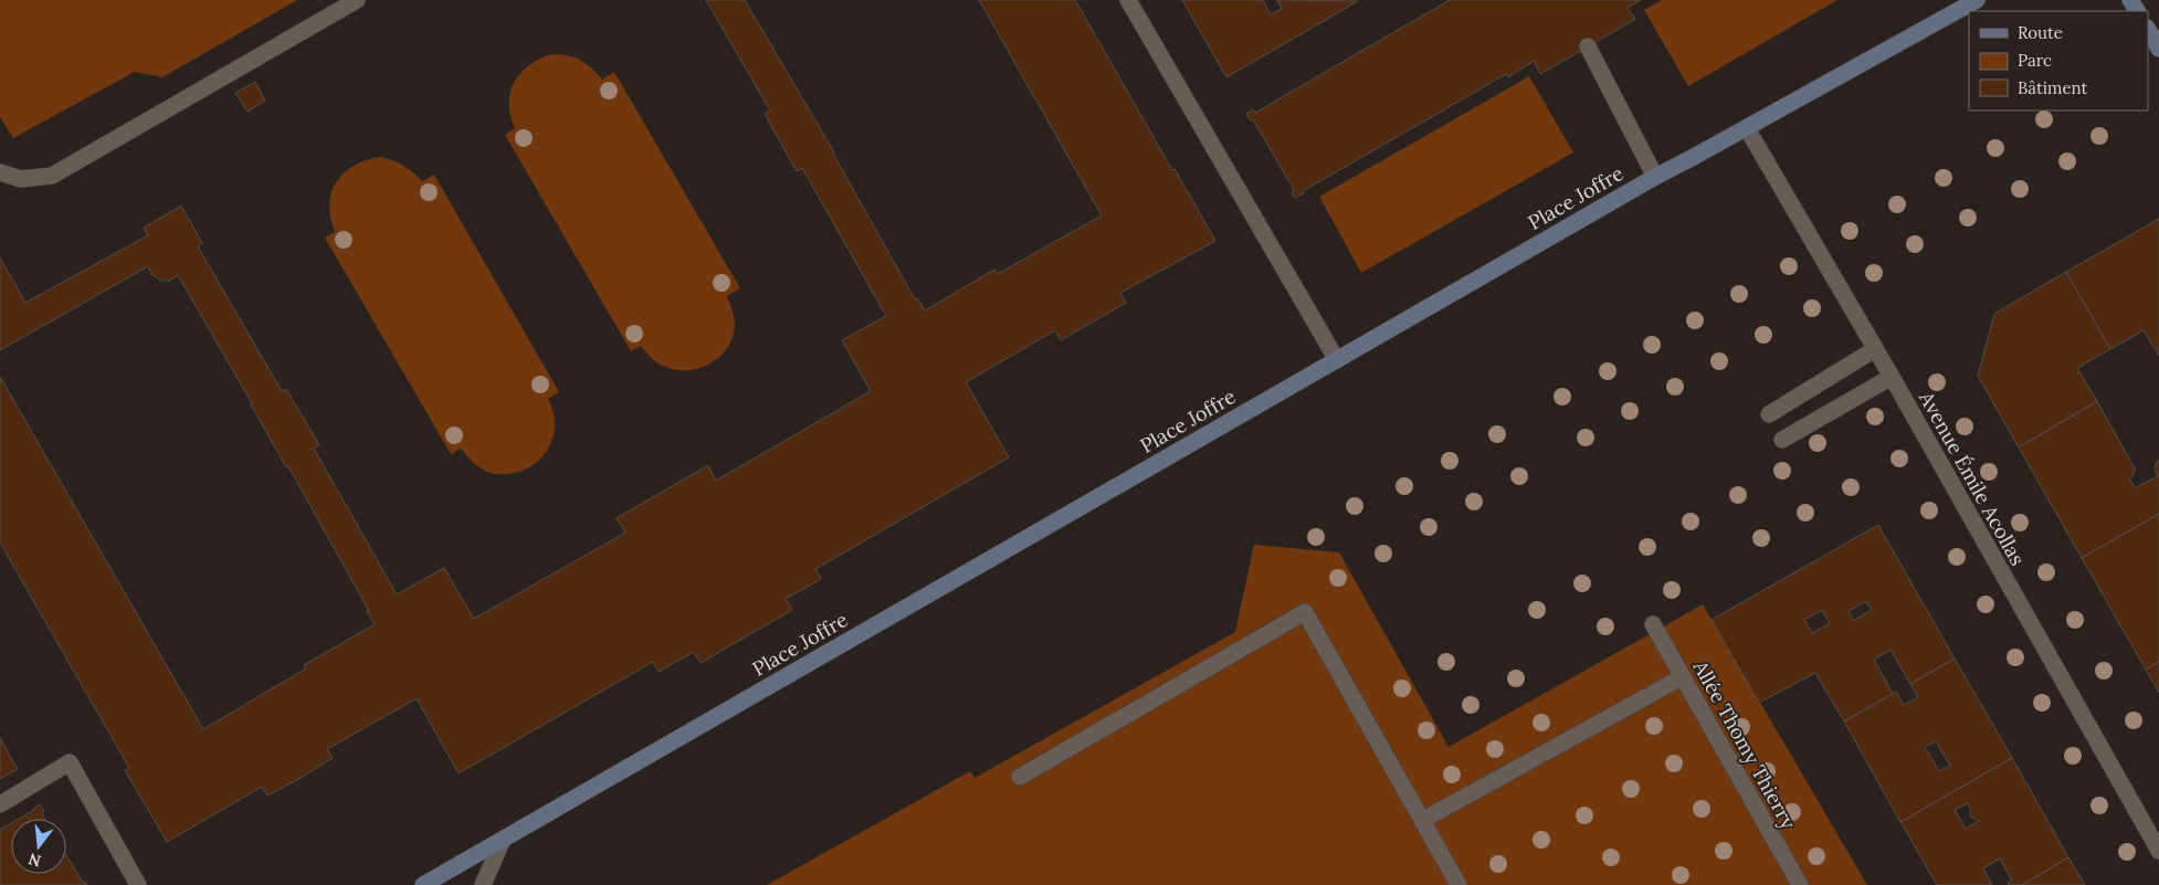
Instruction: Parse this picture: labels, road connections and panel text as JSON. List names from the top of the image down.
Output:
{
  "streets": {
    "main road": ["Place Joffre"],
    "street": ["Avenue Émile Acollas", "Allée Thomy Thierry"]
  },
  "crossings": [
    ["Place Joffre", "Avenue Émile Acollas"]
  ],
  "legend": ["Route", "Parc", "Bâtiment"],
  "north": "bottom"
}
